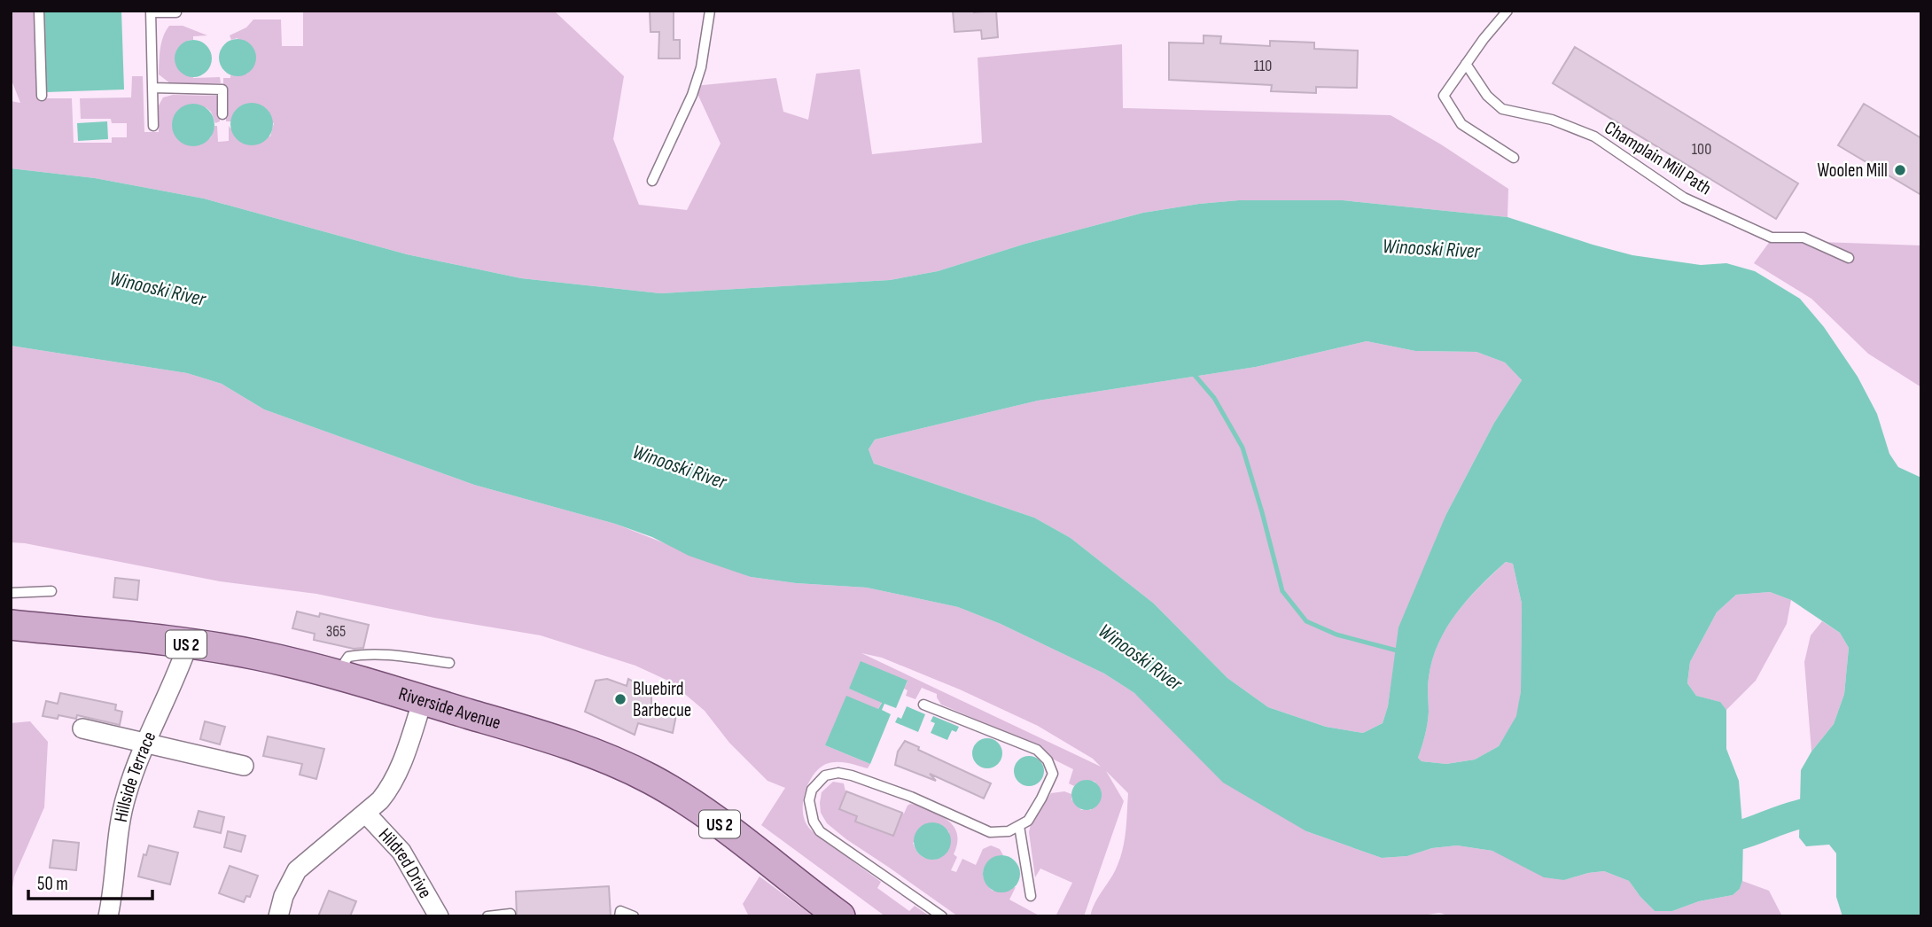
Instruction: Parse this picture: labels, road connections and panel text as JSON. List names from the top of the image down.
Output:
{
  "streets": {
    "main road": ["US 2", "Riverside Avenue"],
    "street": ["Hillside Terrace", "Hildred Drive"],
    "lane": ["Champlain Mill Path"]
  },
  "crossings": [
    ["Riverside Avenue", "Hillside Terrace"]
  ],
  "water": ["Winooski River"],
  "places": ["Woolen Mill", "Bluebird Barbecue"],
  "house_numbers": ["110", "100", "365"],
  "scale_bar": "50 m"
}
